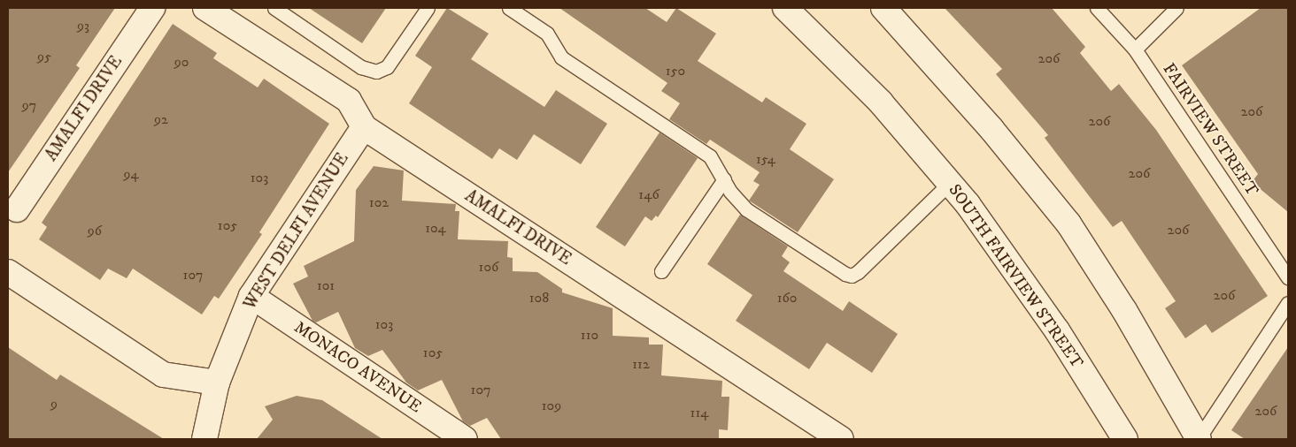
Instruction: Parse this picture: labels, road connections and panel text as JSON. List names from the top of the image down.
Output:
{
  "streets": {
    "street": [
      "AMALFI DRIVE",
      "WEST DELFI AVENUE",
      "SOUTH FAIRVIEW STREET",
      "MONACO AVENUE"
    ],
    "lane": ["FAIRVIEW STREET"]
  },
  "crossings": [
    ["AMALFI DRIVE", "WEST DELFI AVENUE"],
    ["WEST DELFI AVENUE", "MONACO AVENUE"]
  ],
  "house_numbers": [
    "93",
    "95",
    "206",
    "90",
    "150",
    "97",
    "206",
    "92",
    "206",
    "154",
    "206",
    "94",
    "103",
    "146",
    "102",
    "105",
    "104",
    "206",
    "96",
    "106",
    "107",
    "101",
    "206",
    "108",
    "160",
    "103",
    "110",
    "105",
    "112",
    "107",
    "9",
    "109",
    "206",
    "114"
  ]
}
